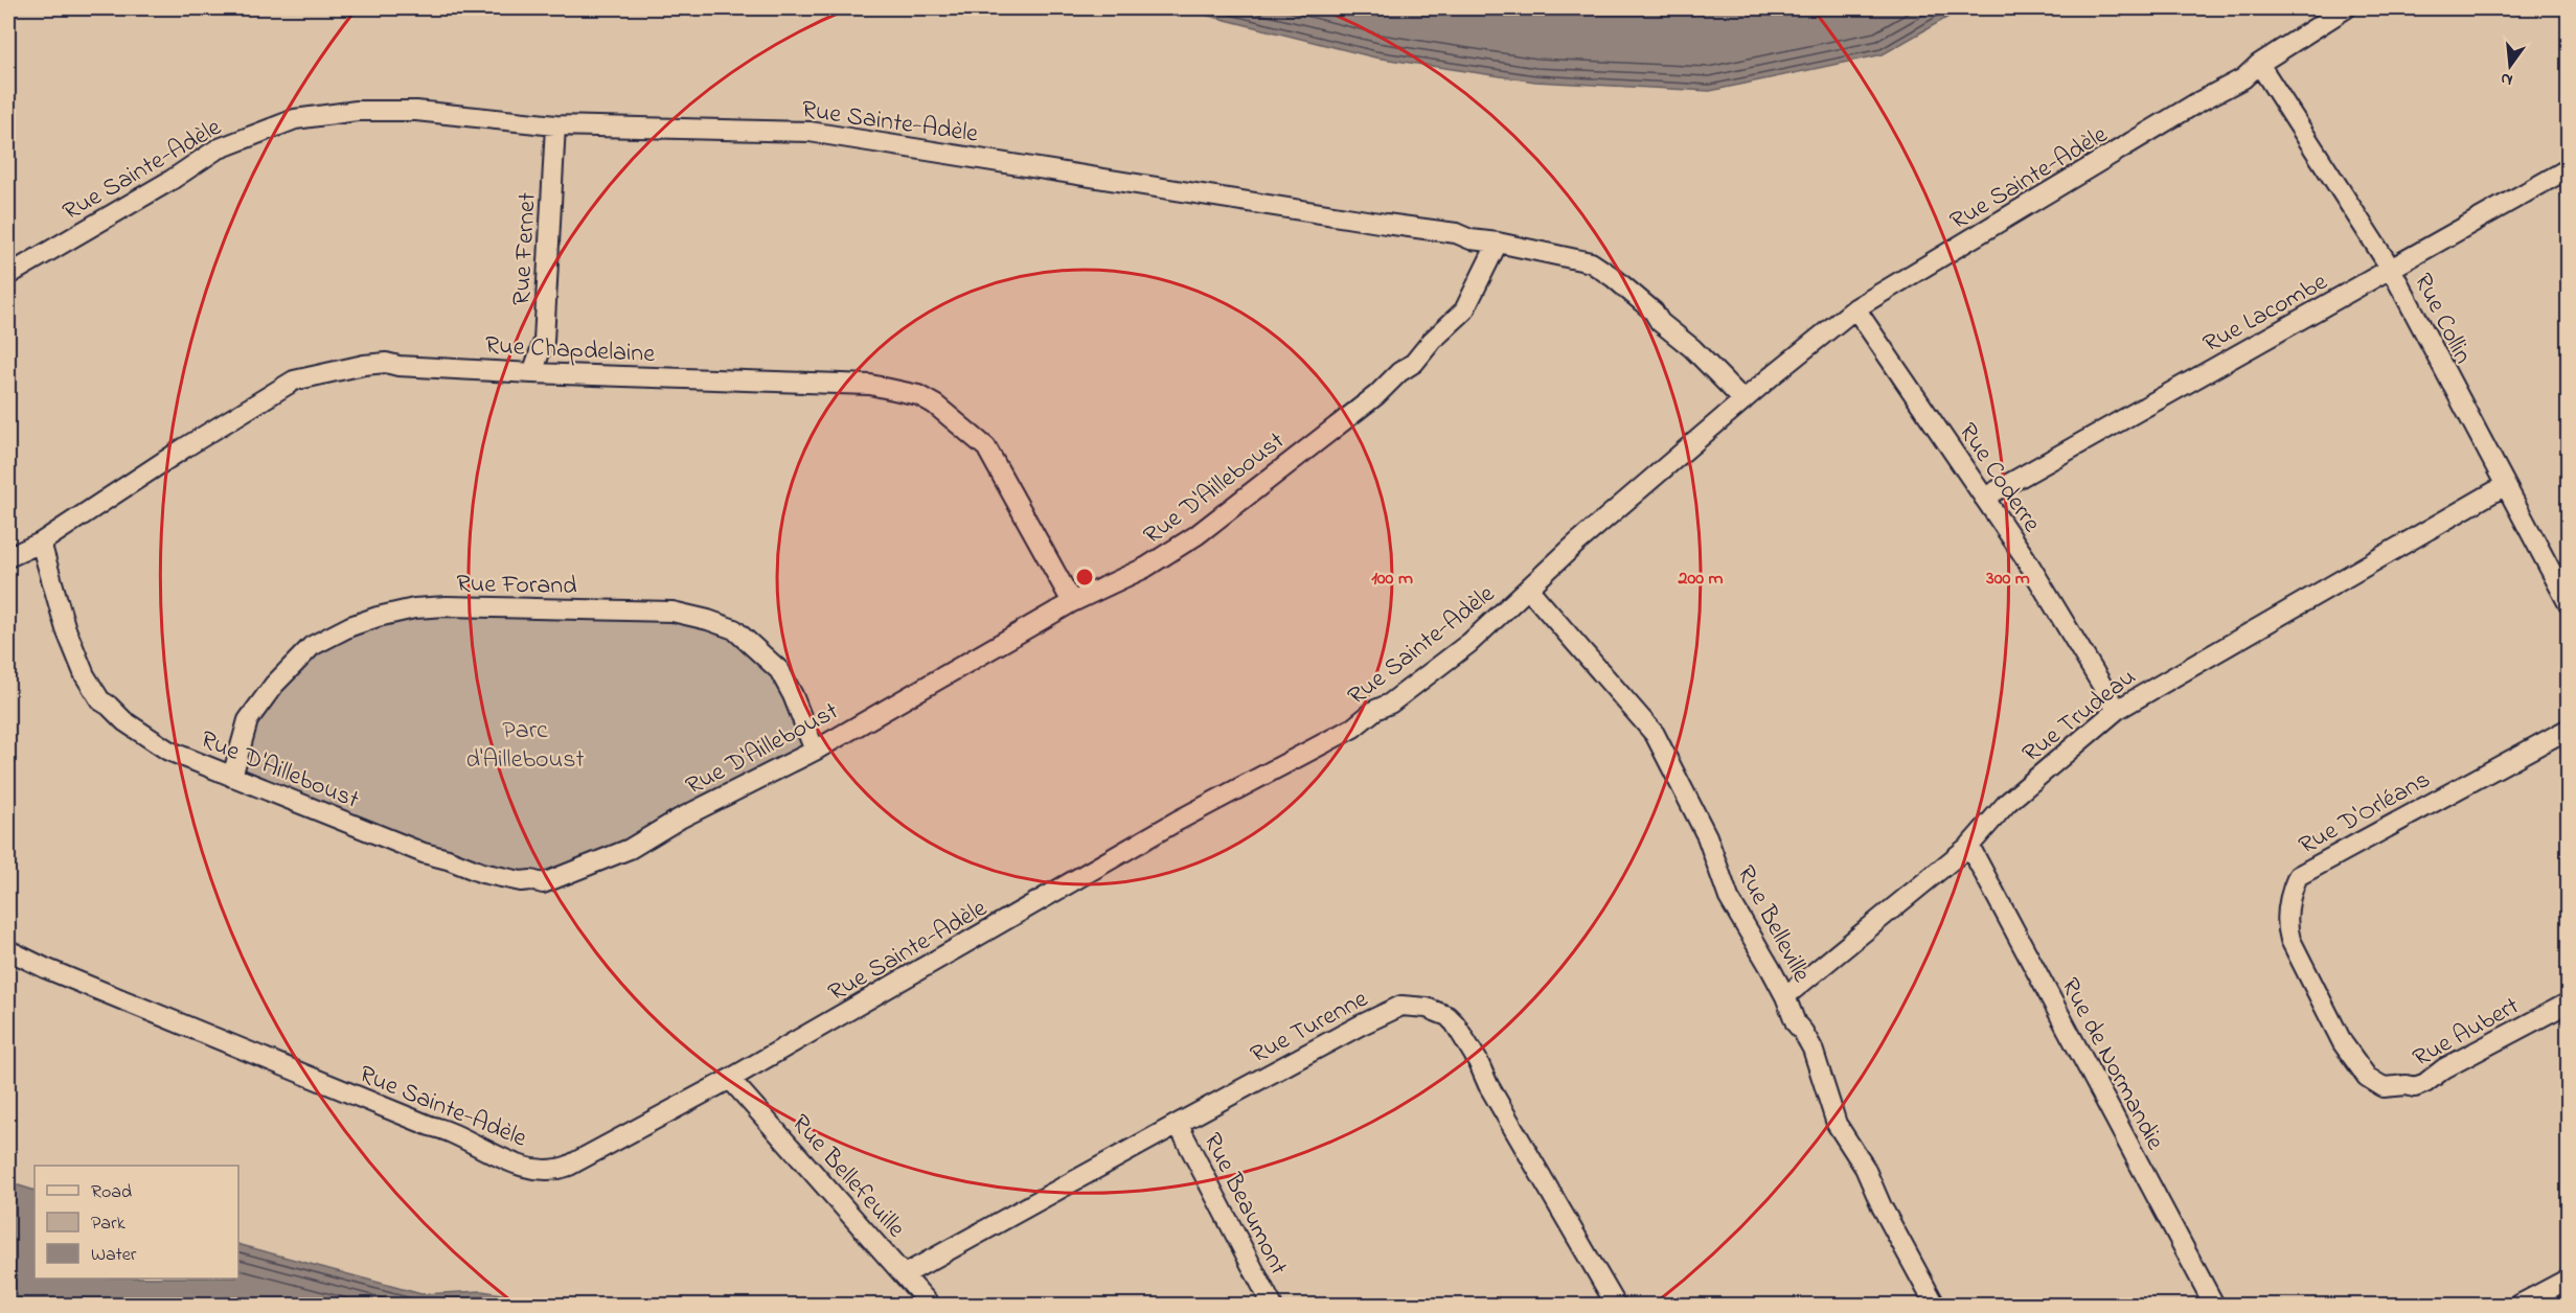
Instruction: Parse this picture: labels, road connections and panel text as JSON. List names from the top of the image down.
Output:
{
  "streets": {
    "street": [
      "Rue Sainte-Adèle",
      "Rue Fernet",
      "Rue Lacombe",
      "Rue Collin",
      "Rue Chapdelaine",
      "Rue Coderre",
      "Rue D'Ailleboust",
      "Rue Forand",
      "Rue Trudeau",
      "Rue D'Orléans",
      "Rue Belleville",
      "Rue Turenne",
      "Rue Aubert",
      "Rue de Normandie",
      "Rue Bellefeuille",
      "Rue Beaumont"
    ]
  },
  "crossings": [
    ["Rue Sainte-Adèle", "Rue Fernet"],
    ["Rue Sainte-Adèle", "Rue Collin"],
    ["Rue Sainte-Adèle", "Rue Coderre"],
    ["Rue Sainte-Adèle", "Rue D'Ailleboust"],
    ["Rue Sainte-Adèle", "Rue Belleville"],
    ["Rue Sainte-Adèle", "Rue Bellefeuille"],
    ["Rue Fernet", "Rue Chapdelaine"],
    ["Rue Lacombe", "Rue Collin"],
    ["Rue Lacombe", "Rue Coderre"],
    ["Rue Collin", "Rue Trudeau"],
    ["Rue Chapdelaine", "Rue D'Ailleboust"],
    ["Rue Coderre", "Rue Trudeau"],
    ["Rue D'Ailleboust", "Rue Forand"],
    ["Rue Trudeau", "Rue Belleville"],
    ["Rue Trudeau", "Rue de Normandie"],
    ["Rue D'Orléans", "Rue Aubert"],
    ["Rue Turenne", "Rue Bellefeuille"],
    ["Rue Turenne", "Rue Beaumont"]
  ],
  "parks": ["Parc d'Ailleboust"],
  "legend": ["Road", "Park", "Water"],
  "north": "bottom",
  "rings": ["100 m", "200 m", "300 m"]
}
